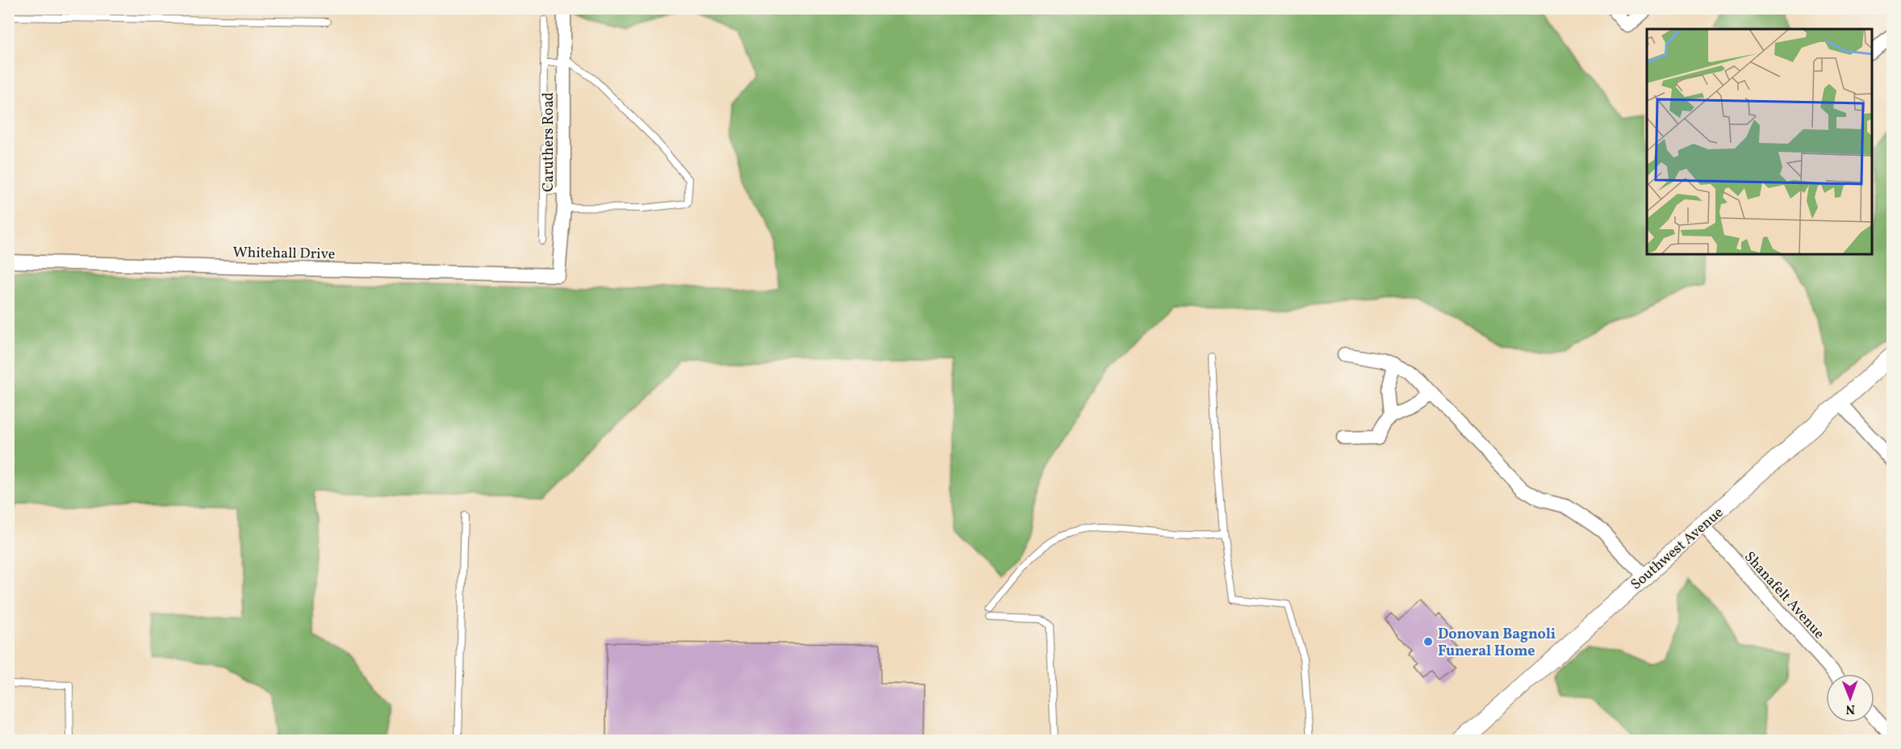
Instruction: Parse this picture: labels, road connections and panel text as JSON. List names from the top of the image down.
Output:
{
  "streets": {
    "street": [
      "Caruthers Road",
      "Whitehall Drive",
      "Southwest Avenue",
      "Shanafelt Avenue"
    ]
  },
  "crossings": [
    ["Caruthers Road", "Whitehall Drive"],
    ["Southwest Avenue", "Shanafelt Avenue"]
  ],
  "places": ["Donovan Bagnoli Funeral Home"],
  "north": "bottom"
}
